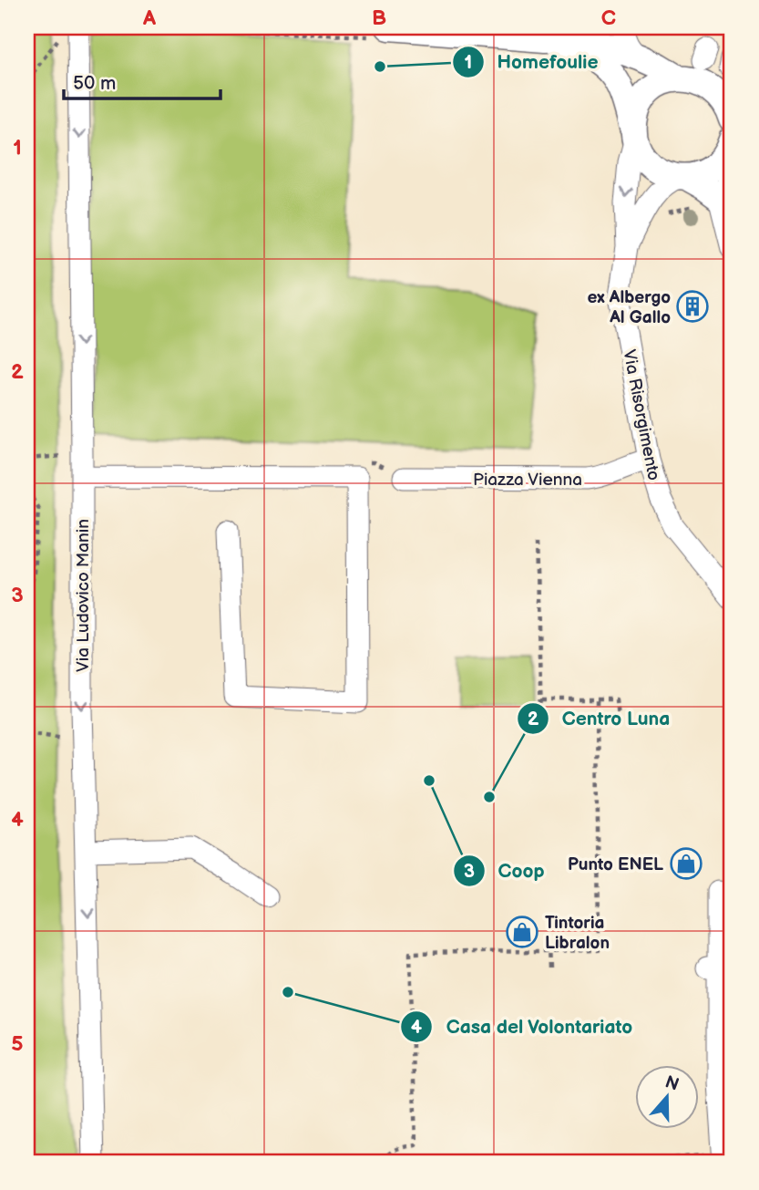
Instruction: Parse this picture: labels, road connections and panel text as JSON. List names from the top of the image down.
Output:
{
  "streets": {
    "street": ["Via Risorgimento", "Piazza Vienna", "Via Ludovico Manin"]
  },
  "crossings": [
    ["Via Risorgimento", "Piazza Vienna"]
  ],
  "one_way": ["Via Ludovico Manin"],
  "places": {
    "other": [
      "Homefoulie",
      "Coop",
      "Centro Luna",
      "Casa del Volontariato"
    ],
    "building": ["ex Albergo Al Gallo"],
    "shop": ["Punto ENEL", "Tintoria Libralon"]
  },
  "scale_bar": "50 m",
  "north": "top",
  "grid": {
    "columns": ["A", "B", "C"],
    "rows": [
      "1",
      "2",
      "3",
      "4",
      "5"
    ]
  }
}
